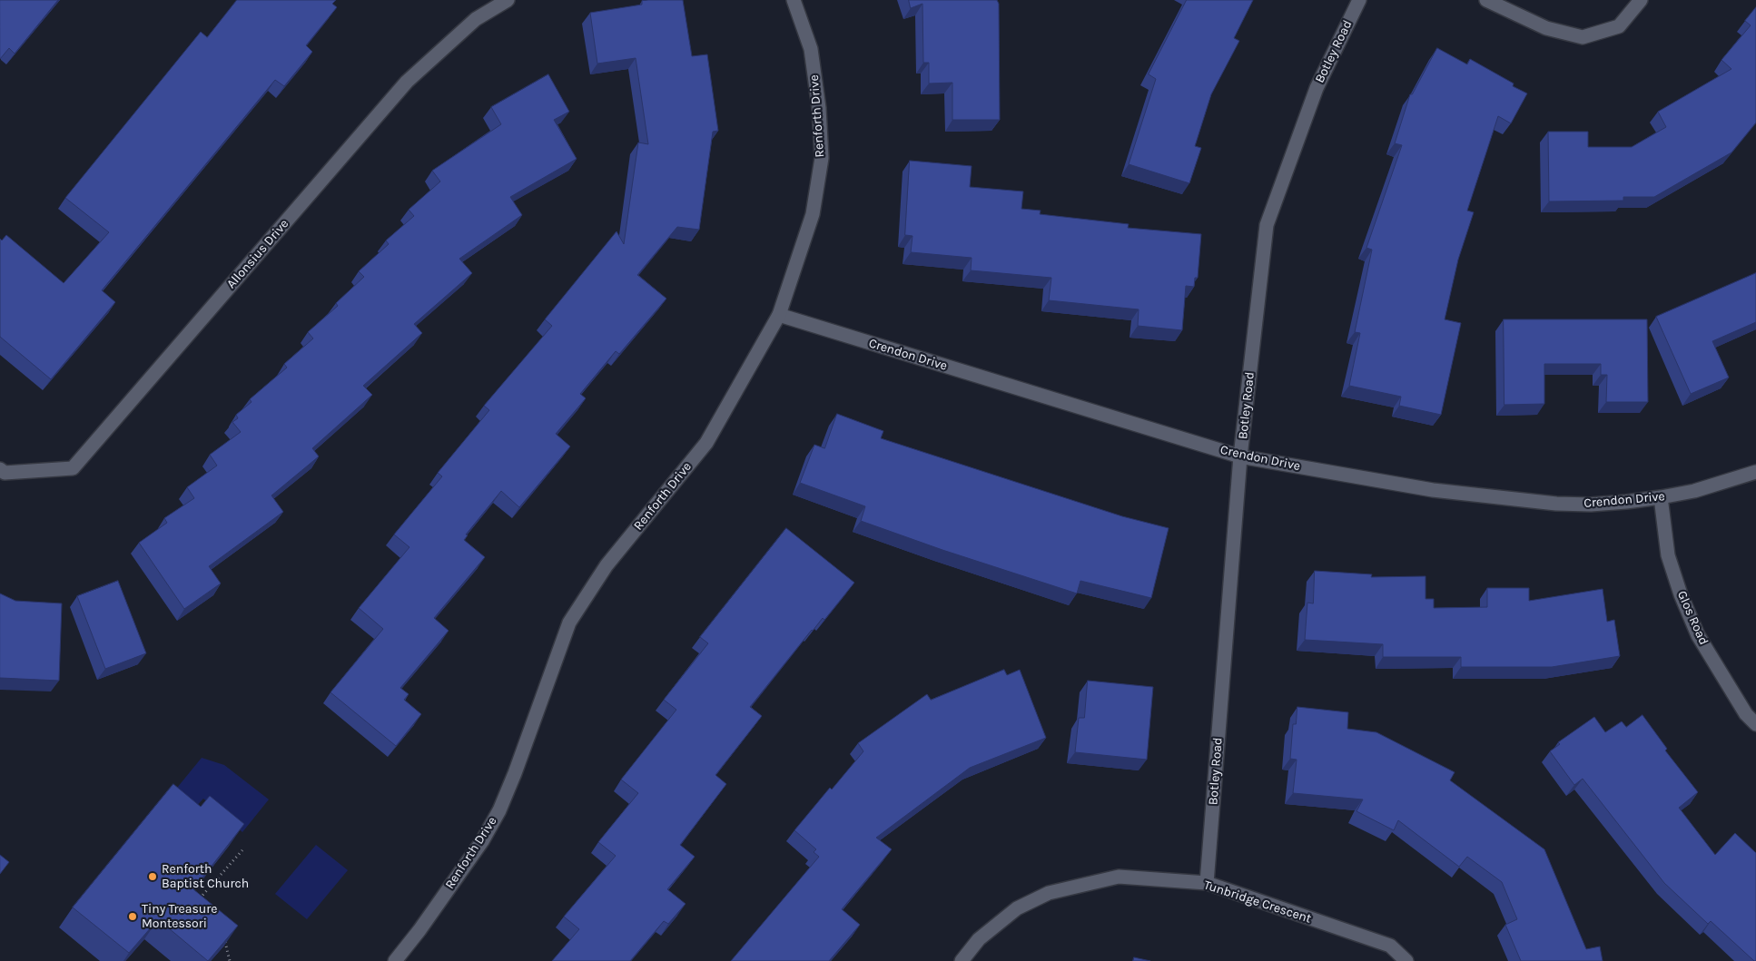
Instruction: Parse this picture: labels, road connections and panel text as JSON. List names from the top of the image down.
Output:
{
  "streets": {
    "street": [
      "Botley Road",
      "Renforth Drive",
      "Allonsius Drive",
      "Crendon Drive",
      "Glos Road",
      "Tunbridge Crescent"
    ]
  },
  "crossings": [
    ["Botley Road", "Crendon Drive"],
    ["Botley Road", "Tunbridge Crescent"],
    ["Renforth Drive", "Crendon Drive"],
    ["Crendon Drive", "Glos Road"]
  ],
  "places": ["Renforth Baptist Church", "Tiny Treasure Montessori"]
}
